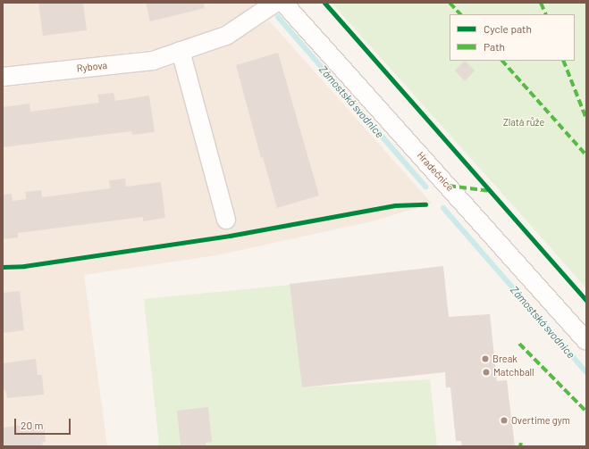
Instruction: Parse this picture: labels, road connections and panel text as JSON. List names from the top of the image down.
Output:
{
  "streets": {
    "street": ["Rybova", "Hradečnice"]
  },
  "water": ["Zámostská svodnice"],
  "parks": ["Zlatá růže"],
  "places": ["Break", "Matchball", "Overtime gym"],
  "legend": ["Cycle path", "Path"],
  "scale_bar": "20 m"
}
